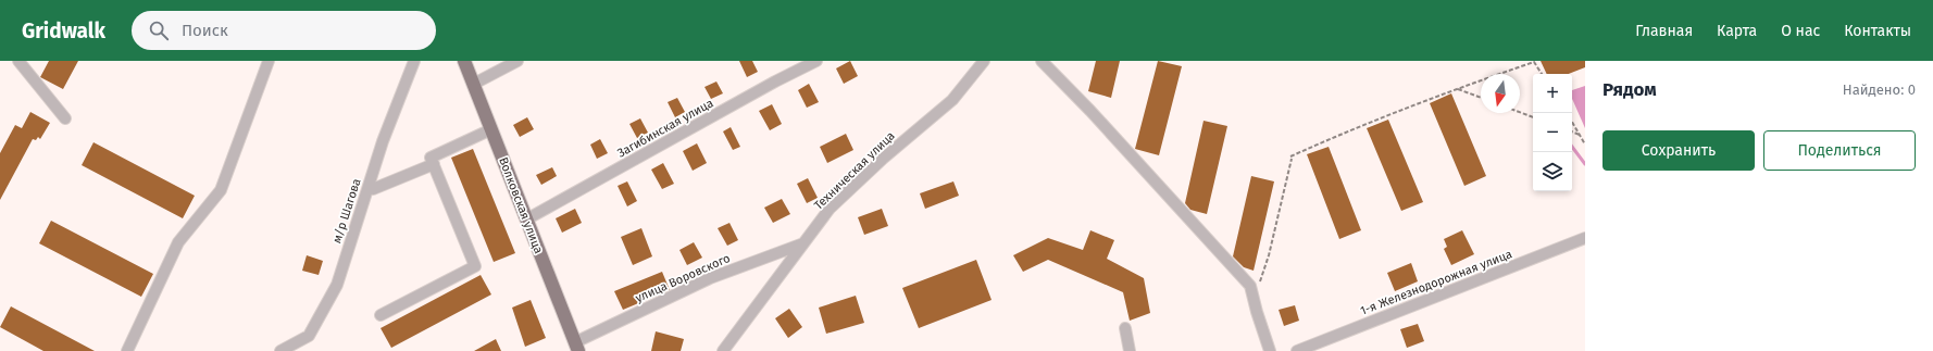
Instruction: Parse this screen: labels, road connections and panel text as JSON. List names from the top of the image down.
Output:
{
  "streets": {
    "main road": ["Волковская улица"],
    "street": [
      "Загибинская улица",
      "Техническая улица",
      "м/р Шагова",
      "улица Воровского",
      "1-я Железнодорожная улица"
    ]
  },
  "crossings": [
    ["Загибинская улица", "Волковская улица"],
    ["Техническая улица", "улица Воровского"],
    ["Волковская улица", "улица Воровского"]
  ],
  "north": "bottom",
  "page": {
    "header": "Gridwalk",
    "search": "Поиск",
    "nav": [
      "Главная",
      "Карта",
      "О нас",
      "Контакты"
    ],
    "heading": ["Рядом", "Найдено: 0"],
    "map_buttons": ["+", "−"],
    "buttons": ["Сохранить", "Поделиться"]
  }
}
